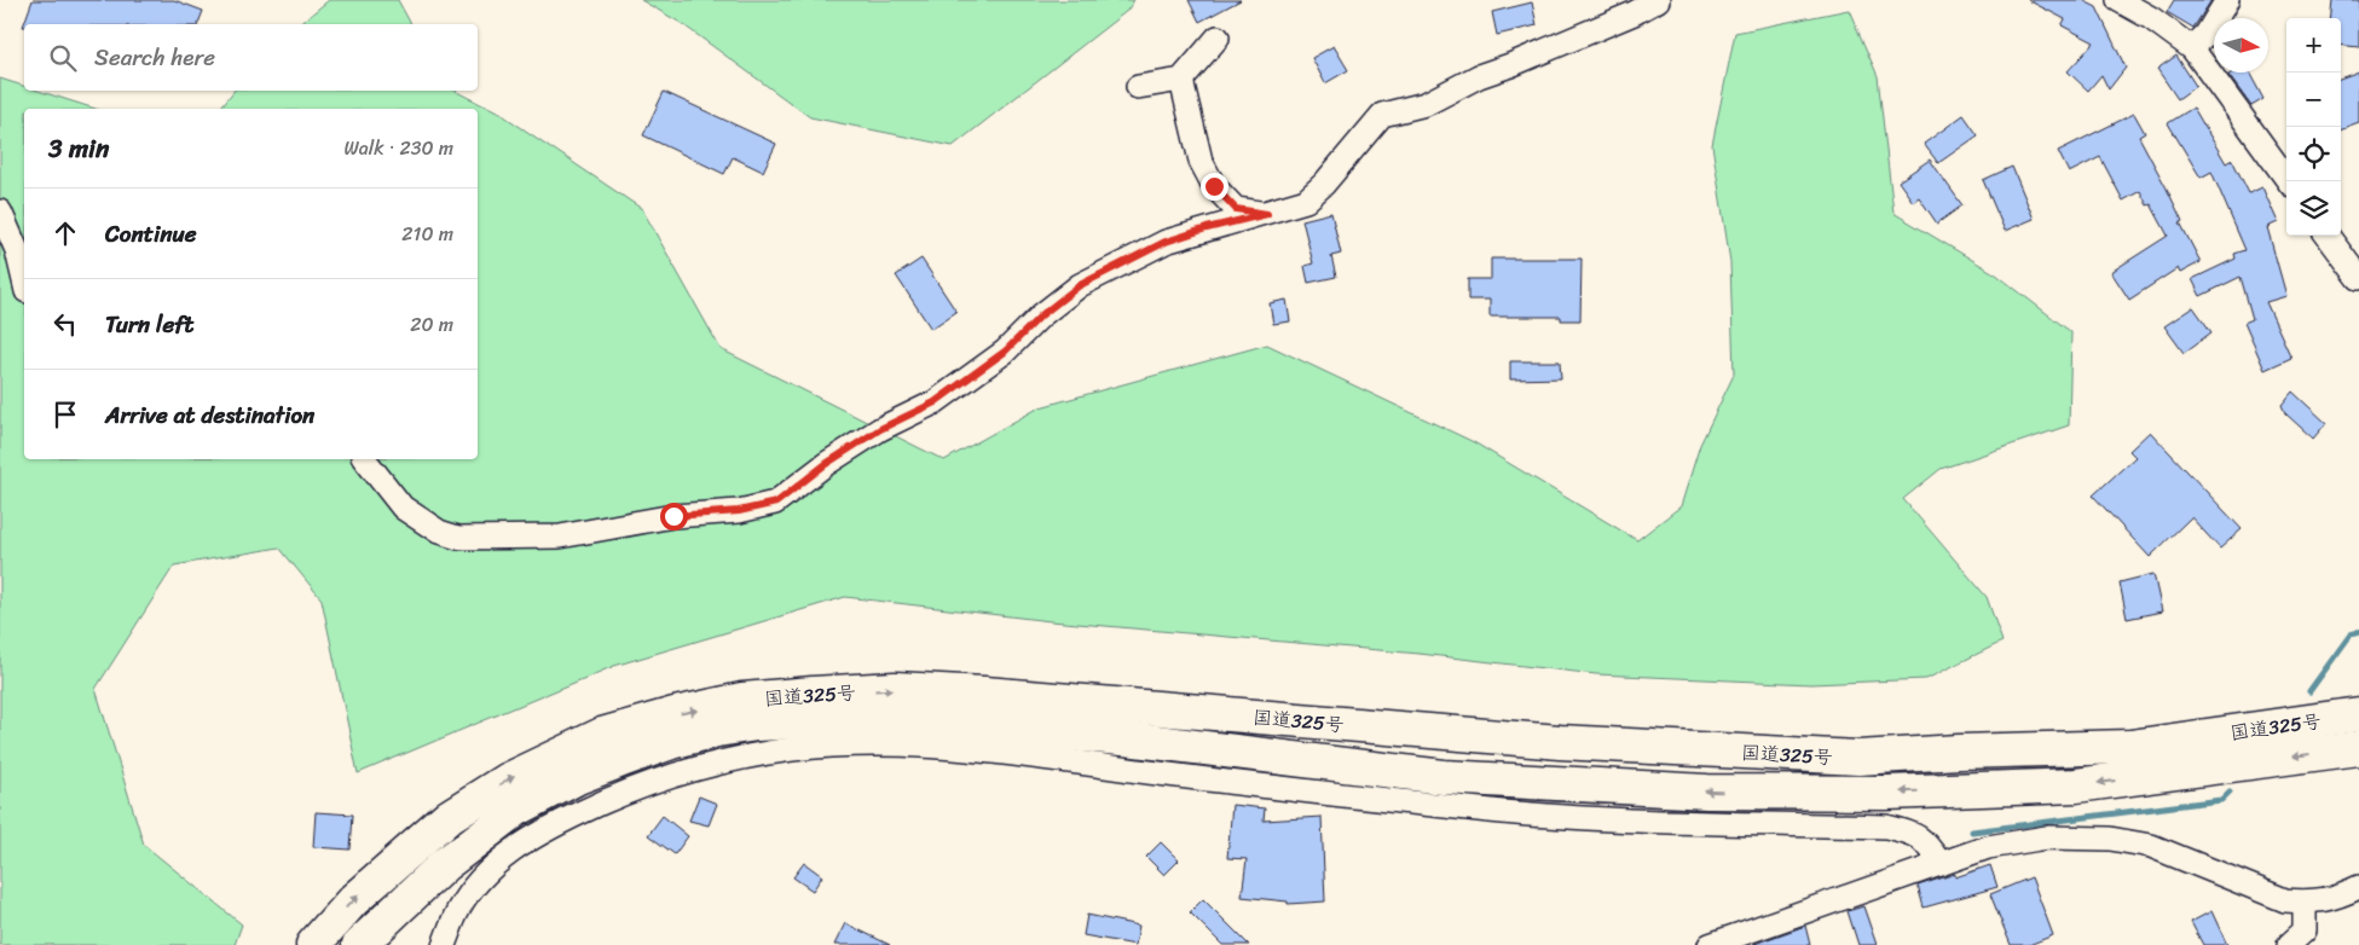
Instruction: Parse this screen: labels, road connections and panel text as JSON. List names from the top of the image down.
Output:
{
  "streets": {
    "highway": ["国道325号"]
  },
  "north": "right",
  "page": {
    "map_buttons": ["+", "−"],
    "search": "Search here",
    "heading": ["3 min", "Walk · 230 m"],
    "list": [
      ["Continue", "210 m"],
      ["Turn left", "20 m"],
      "Arrive at destination"
    ]
  }
}
